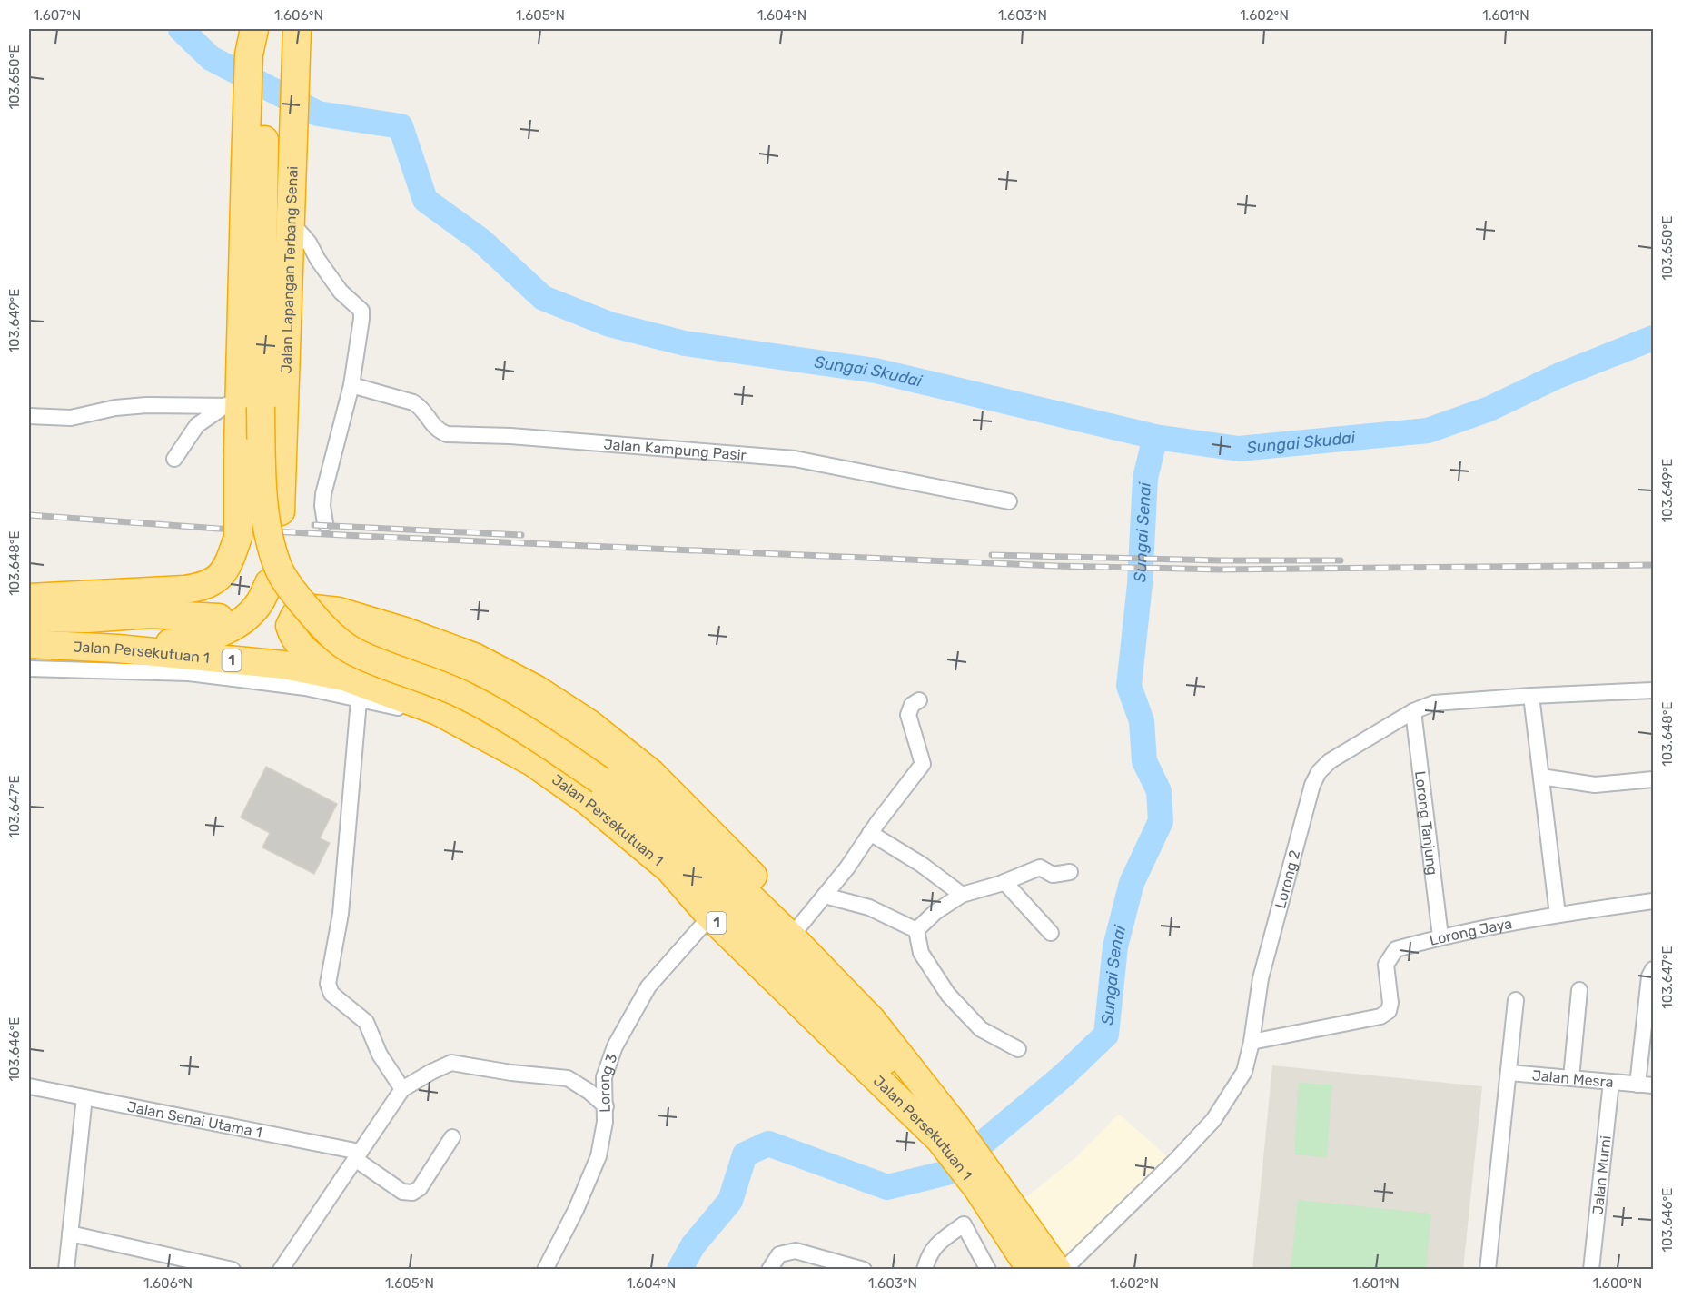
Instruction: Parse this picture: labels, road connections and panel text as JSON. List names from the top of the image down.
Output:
{
  "streets": {
    "highway": ["Jalan Lapangan Terbang Senai", "Jalan Persekutuan 1", "1"],
    "street": [
      "Jalan Kampung Pasir",
      "Lorong Tanjung",
      "Lorong 2",
      "Lorong Jaya",
      "Jalan Mesra",
      "Lorong 3",
      "Jalan Senai Utama 1",
      "Jalan Murni"
    ]
  },
  "crossings": [
    ["Jalan Persekutuan 1", "Lorong 3"],
    ["Lorong Tanjung", "Lorong 2"],
    ["Lorong Tanjung", "Lorong Jaya"],
    ["Lorong 2", "Lorong Jaya"],
    ["Jalan Mesra", "Jalan Murni"]
  ],
  "water": ["Sungai Skudai", "Sungai Senai"],
  "coordinates": [
    "1.607°N",
    "1.606°N",
    "1.605°N",
    "1.604°N",
    "1.603°N",
    "1.602°N",
    "1.601°N",
    "103.650°E",
    "103.649°E",
    "103.648°E",
    "103.647°E",
    "103.646°E",
    "1.600°N"
  ]
}
